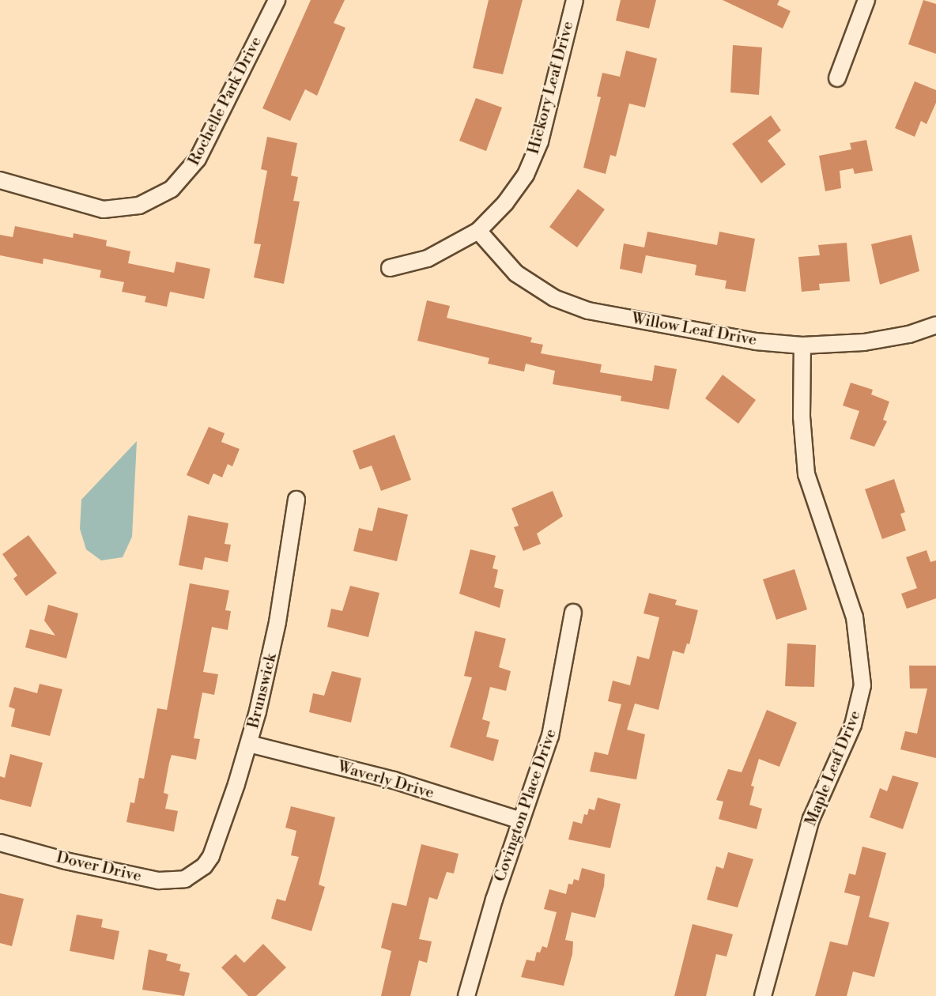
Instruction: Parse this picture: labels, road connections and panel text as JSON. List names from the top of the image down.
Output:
{
  "streets": {
    "street": [
      "Hickory Leaf Drive",
      "Rochelle Park Drive",
      "Willow Leaf Drive",
      "Brunswick",
      "Maple Leaf Drive",
      "Waverly Drive",
      "Covington Place Drive",
      "Dover Drive"
    ]
  },
  "crossings": [
    ["Hickory Leaf Drive", "Willow Leaf Drive"],
    ["Willow Leaf Drive", "Maple Leaf Drive"],
    ["Brunswick", "Waverly Drive"],
    ["Brunswick", "Dover Drive"],
    ["Waverly Drive", "Covington Place Drive"]
  ]
}
